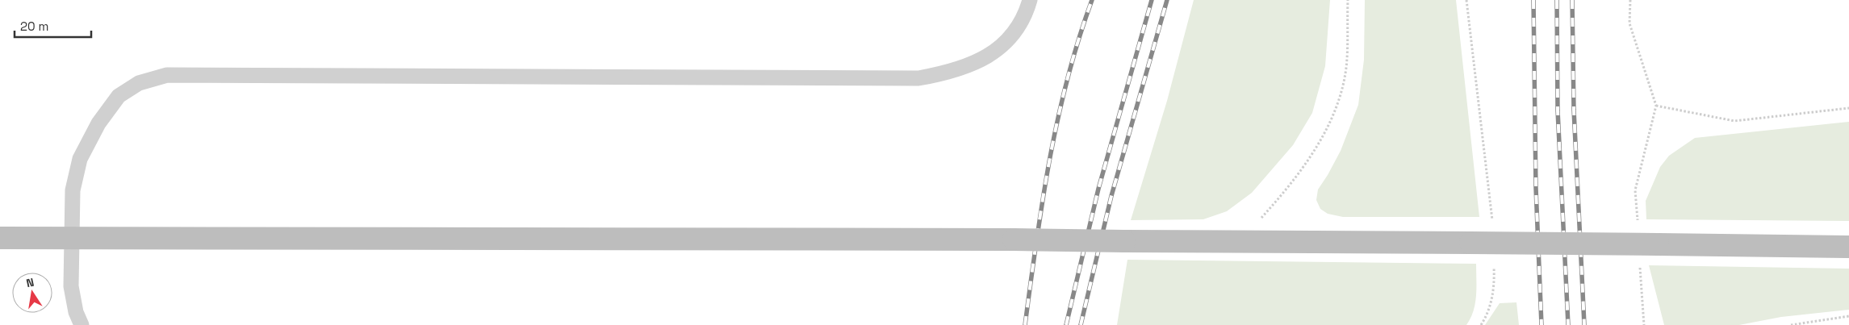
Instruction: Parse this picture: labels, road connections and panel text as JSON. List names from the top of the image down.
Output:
{
  "scale_bar": "20 m",
  "north": "top"
}
